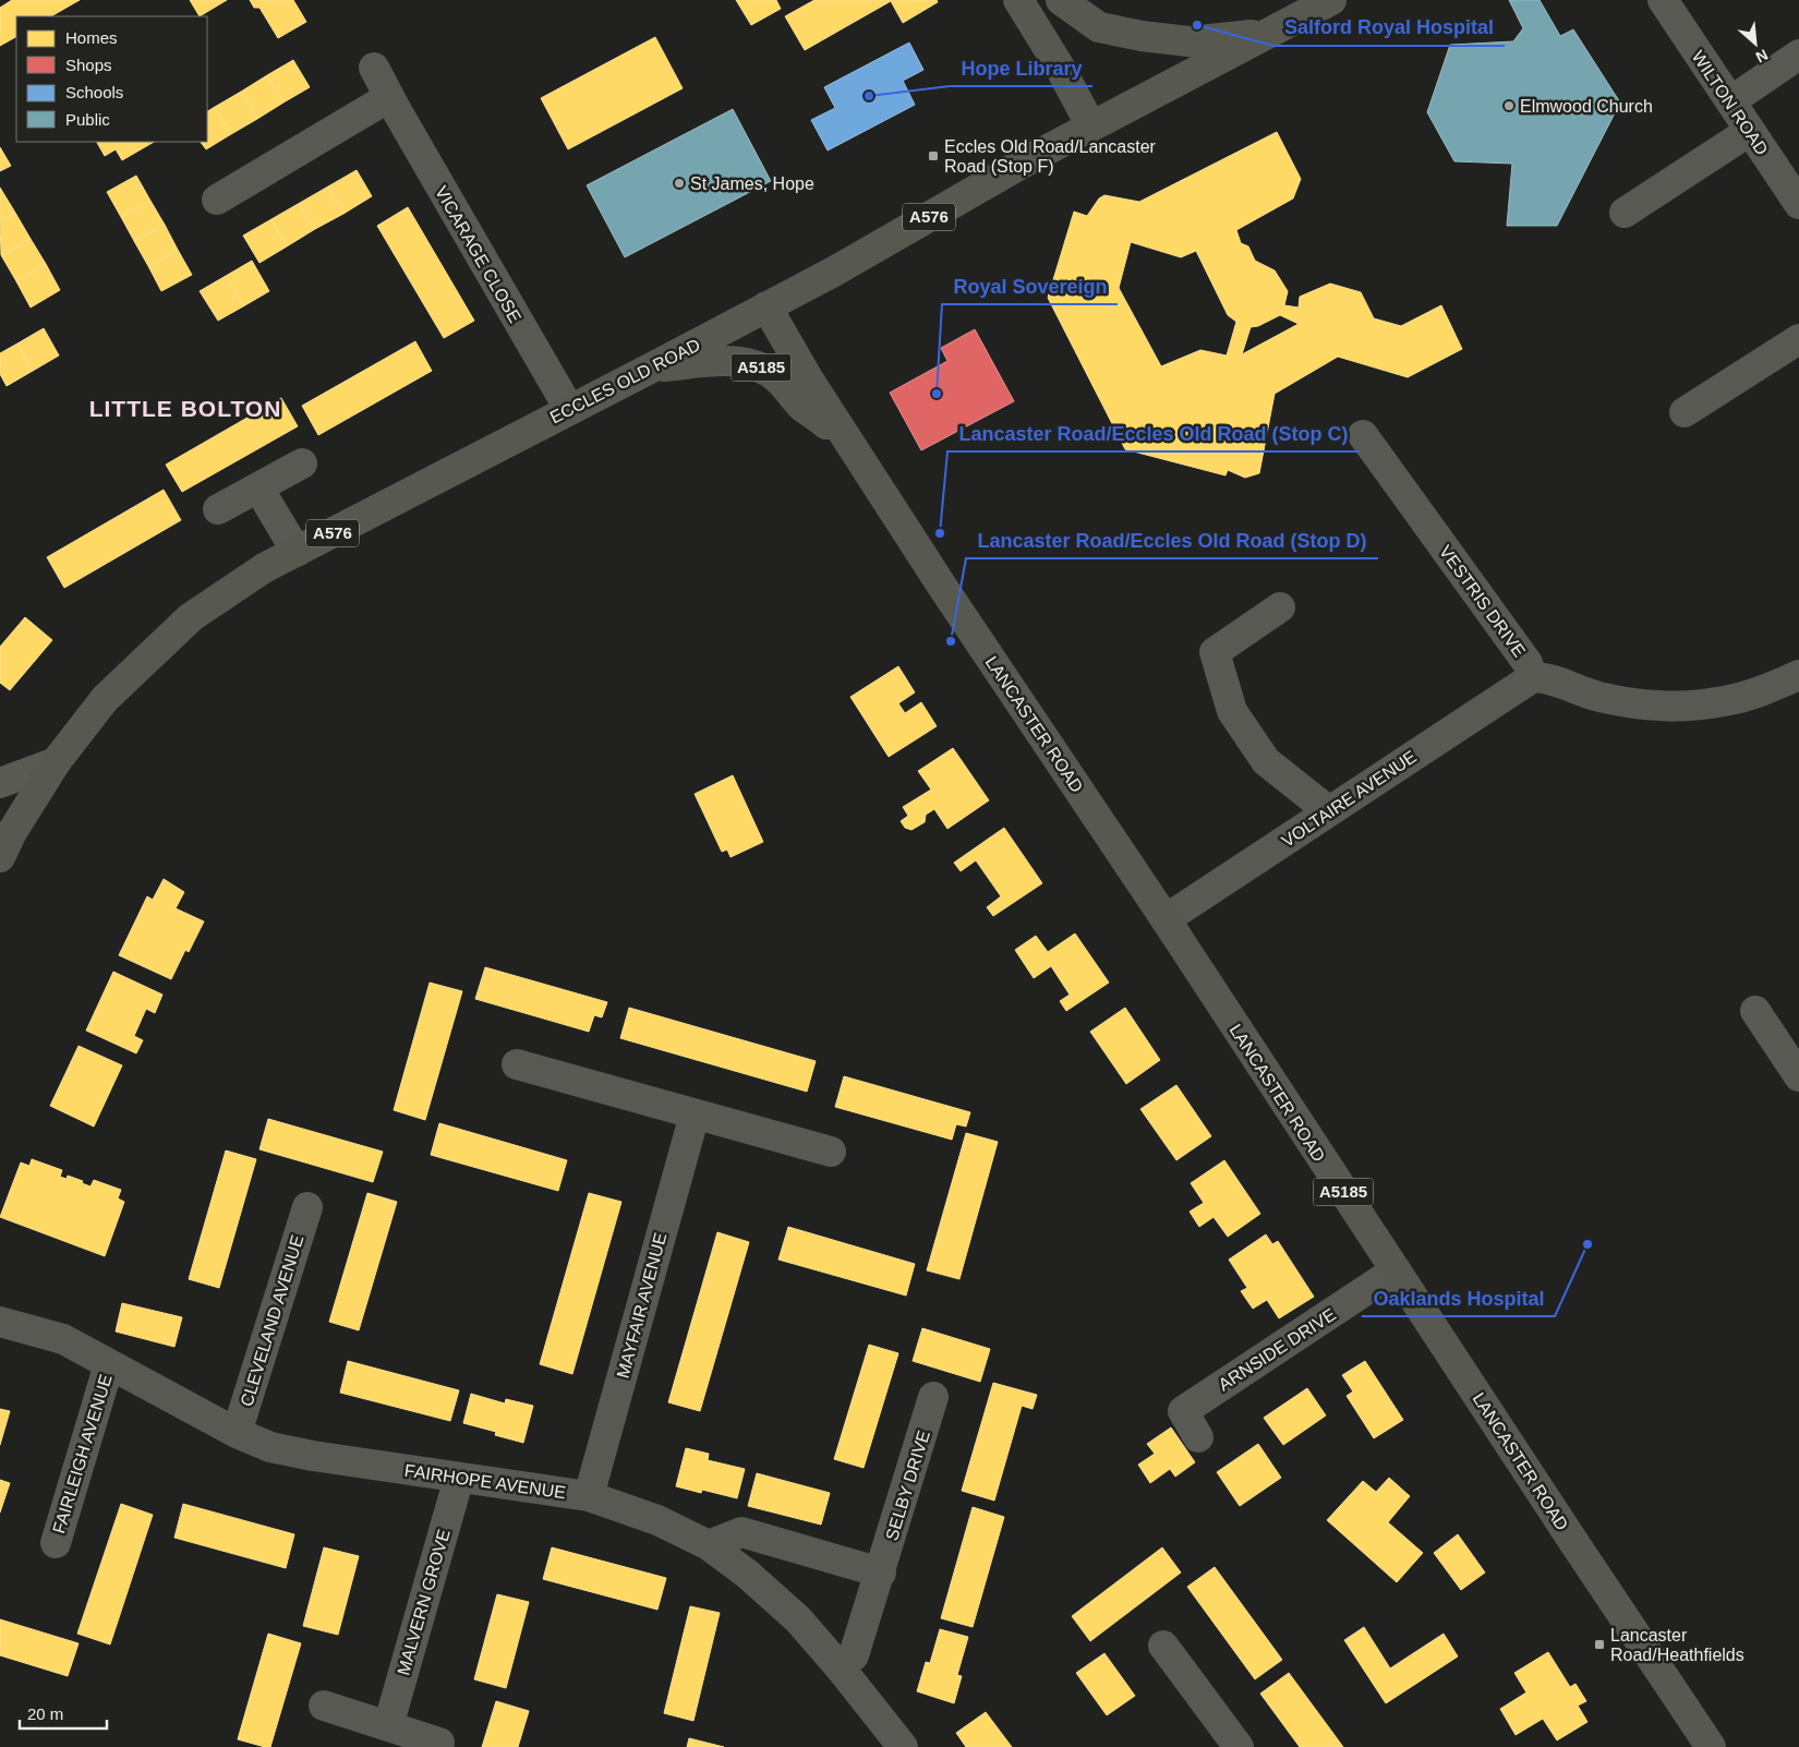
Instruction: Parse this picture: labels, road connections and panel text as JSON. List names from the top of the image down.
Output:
{
  "streets": {
    "main road": [
      "A576",
      "A5185",
      "ECCLES OLD ROAD",
      "LANCASTER ROAD"
    ],
    "street": [
      "WILTON ROAD",
      "VICARAGE CLOSE",
      "VESTRIS DRIVE",
      "VOLTAIRE AVENUE",
      "MAYFAIR AVENUE",
      "CLEVELAND AVENUE",
      "ARNSIDE DRIVE",
      "FAIRLEIGH AVENUE",
      "FAIRHOPE AVENUE",
      "SELBY DRIVE",
      "MALVERN GROVE"
    ]
  },
  "crossings": [
    ["VICARAGE CLOSE", "ECCLES OLD ROAD"],
    ["ECCLES OLD ROAD", "LANCASTER ROAD"],
    ["VESTRIS DRIVE", "VOLTAIRE AVENUE"],
    ["LANCASTER ROAD", "VOLTAIRE AVENUE"],
    ["LANCASTER ROAD", "ARNSIDE DRIVE"],
    ["MAYFAIR AVENUE", "FAIRHOPE AVENUE"],
    ["CLEVELAND AVENUE", "FAIRHOPE AVENUE"],
    ["FAIRLEIGH AVENUE", "FAIRHOPE AVENUE"],
    ["FAIRHOPE AVENUE", "SELBY DRIVE"],
    ["FAIRHOPE AVENUE", "MALVERN GROVE"]
  ],
  "districts": ["LITTLE BOLTON"],
  "places": {
    "other": [
      "Salford Royal Hospital",
      "Hope Library",
      "Elmwood Church",
      "St James, Hope",
      "Royal Sovereign",
      "Lancaster Road/Eccles Old Road (Stop C)",
      "Lancaster Road/Eccles Old Road (Stop D)",
      "Oaklands Hospital"
    ],
    "transit": ["Eccles Old Road/Lancaster Road (Stop F)", "Lancaster Road/Heathfields"]
  },
  "legend": [
    "Homes",
    "Shops",
    "Schools",
    "Public"
  ],
  "scale_bar": "20 m",
  "north": "bottom right"
}
